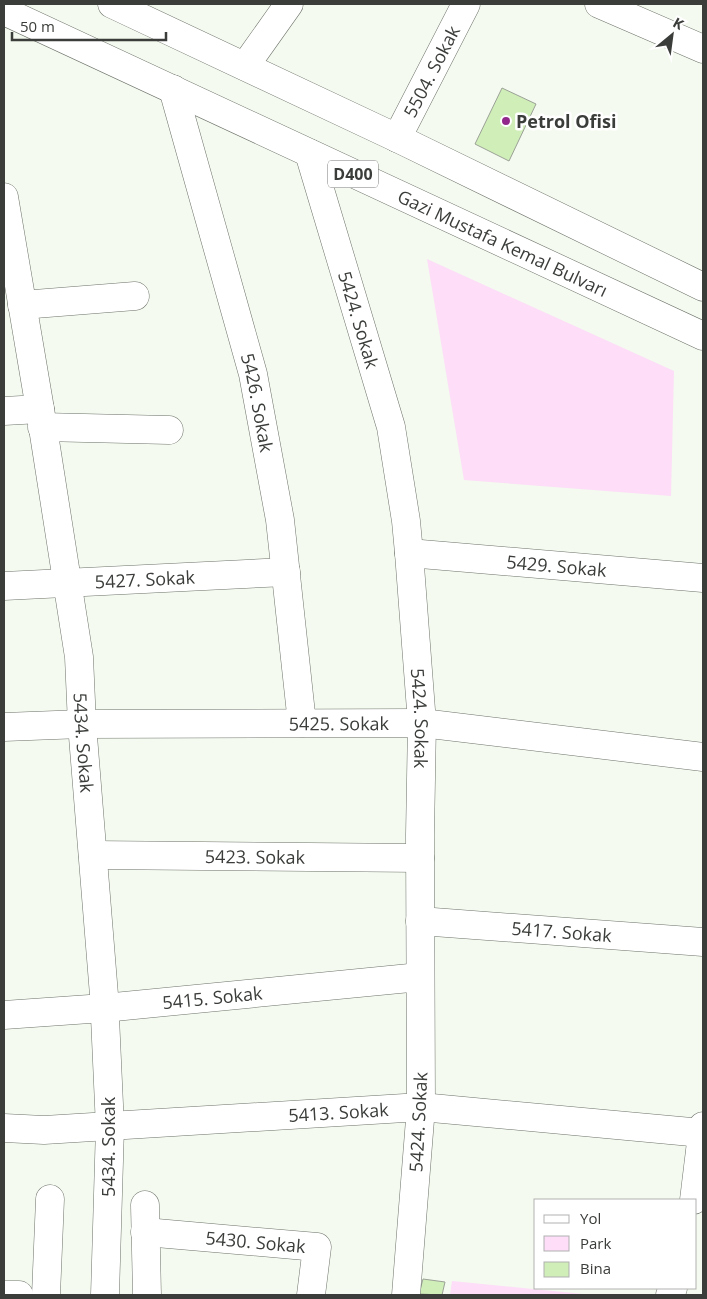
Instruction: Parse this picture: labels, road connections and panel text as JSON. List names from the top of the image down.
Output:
{
  "streets": {
    "main road": [
      "5504. Sokak",
      "D400",
      "Gazi Mustafa Kemal Bulvarı",
      "5424. Sokak",
      "5426. Sokak",
      "5429. Sokak",
      "5427. Sokak",
      "5425. Sokak",
      "5434. Sokak",
      "5423. Sokak",
      "5417. Sokak",
      "5415. Sokak",
      "5413. Sokak",
      "5430. Sokak"
    ]
  },
  "crossings": [
    ["Gazi Mustafa Kemal Bulvarı", "5424. Sokak"],
    ["Gazi Mustafa Kemal Bulvarı", "5426. Sokak"],
    ["5424. Sokak", "5429. Sokak"],
    ["5424. Sokak", "5425. Sokak"],
    ["5424. Sokak", "5423. Sokak"],
    ["5424. Sokak", "5417. Sokak"],
    ["5424. Sokak", "5415. Sokak"],
    ["5424. Sokak", "5413. Sokak"],
    ["5426. Sokak", "5427. Sokak"],
    ["5426. Sokak", "5425. Sokak"],
    ["5427. Sokak", "5434. Sokak"],
    ["5425. Sokak", "5434. Sokak"],
    ["5434. Sokak", "5423. Sokak"],
    ["5434. Sokak", "5415. Sokak"],
    ["5434. Sokak", "5413. Sokak"]
  ],
  "places": ["Petrol Ofisi"],
  "legend": ["Yol", "Park", "Bina"],
  "scale_bar": "50 m",
  "north": "top right"
}
